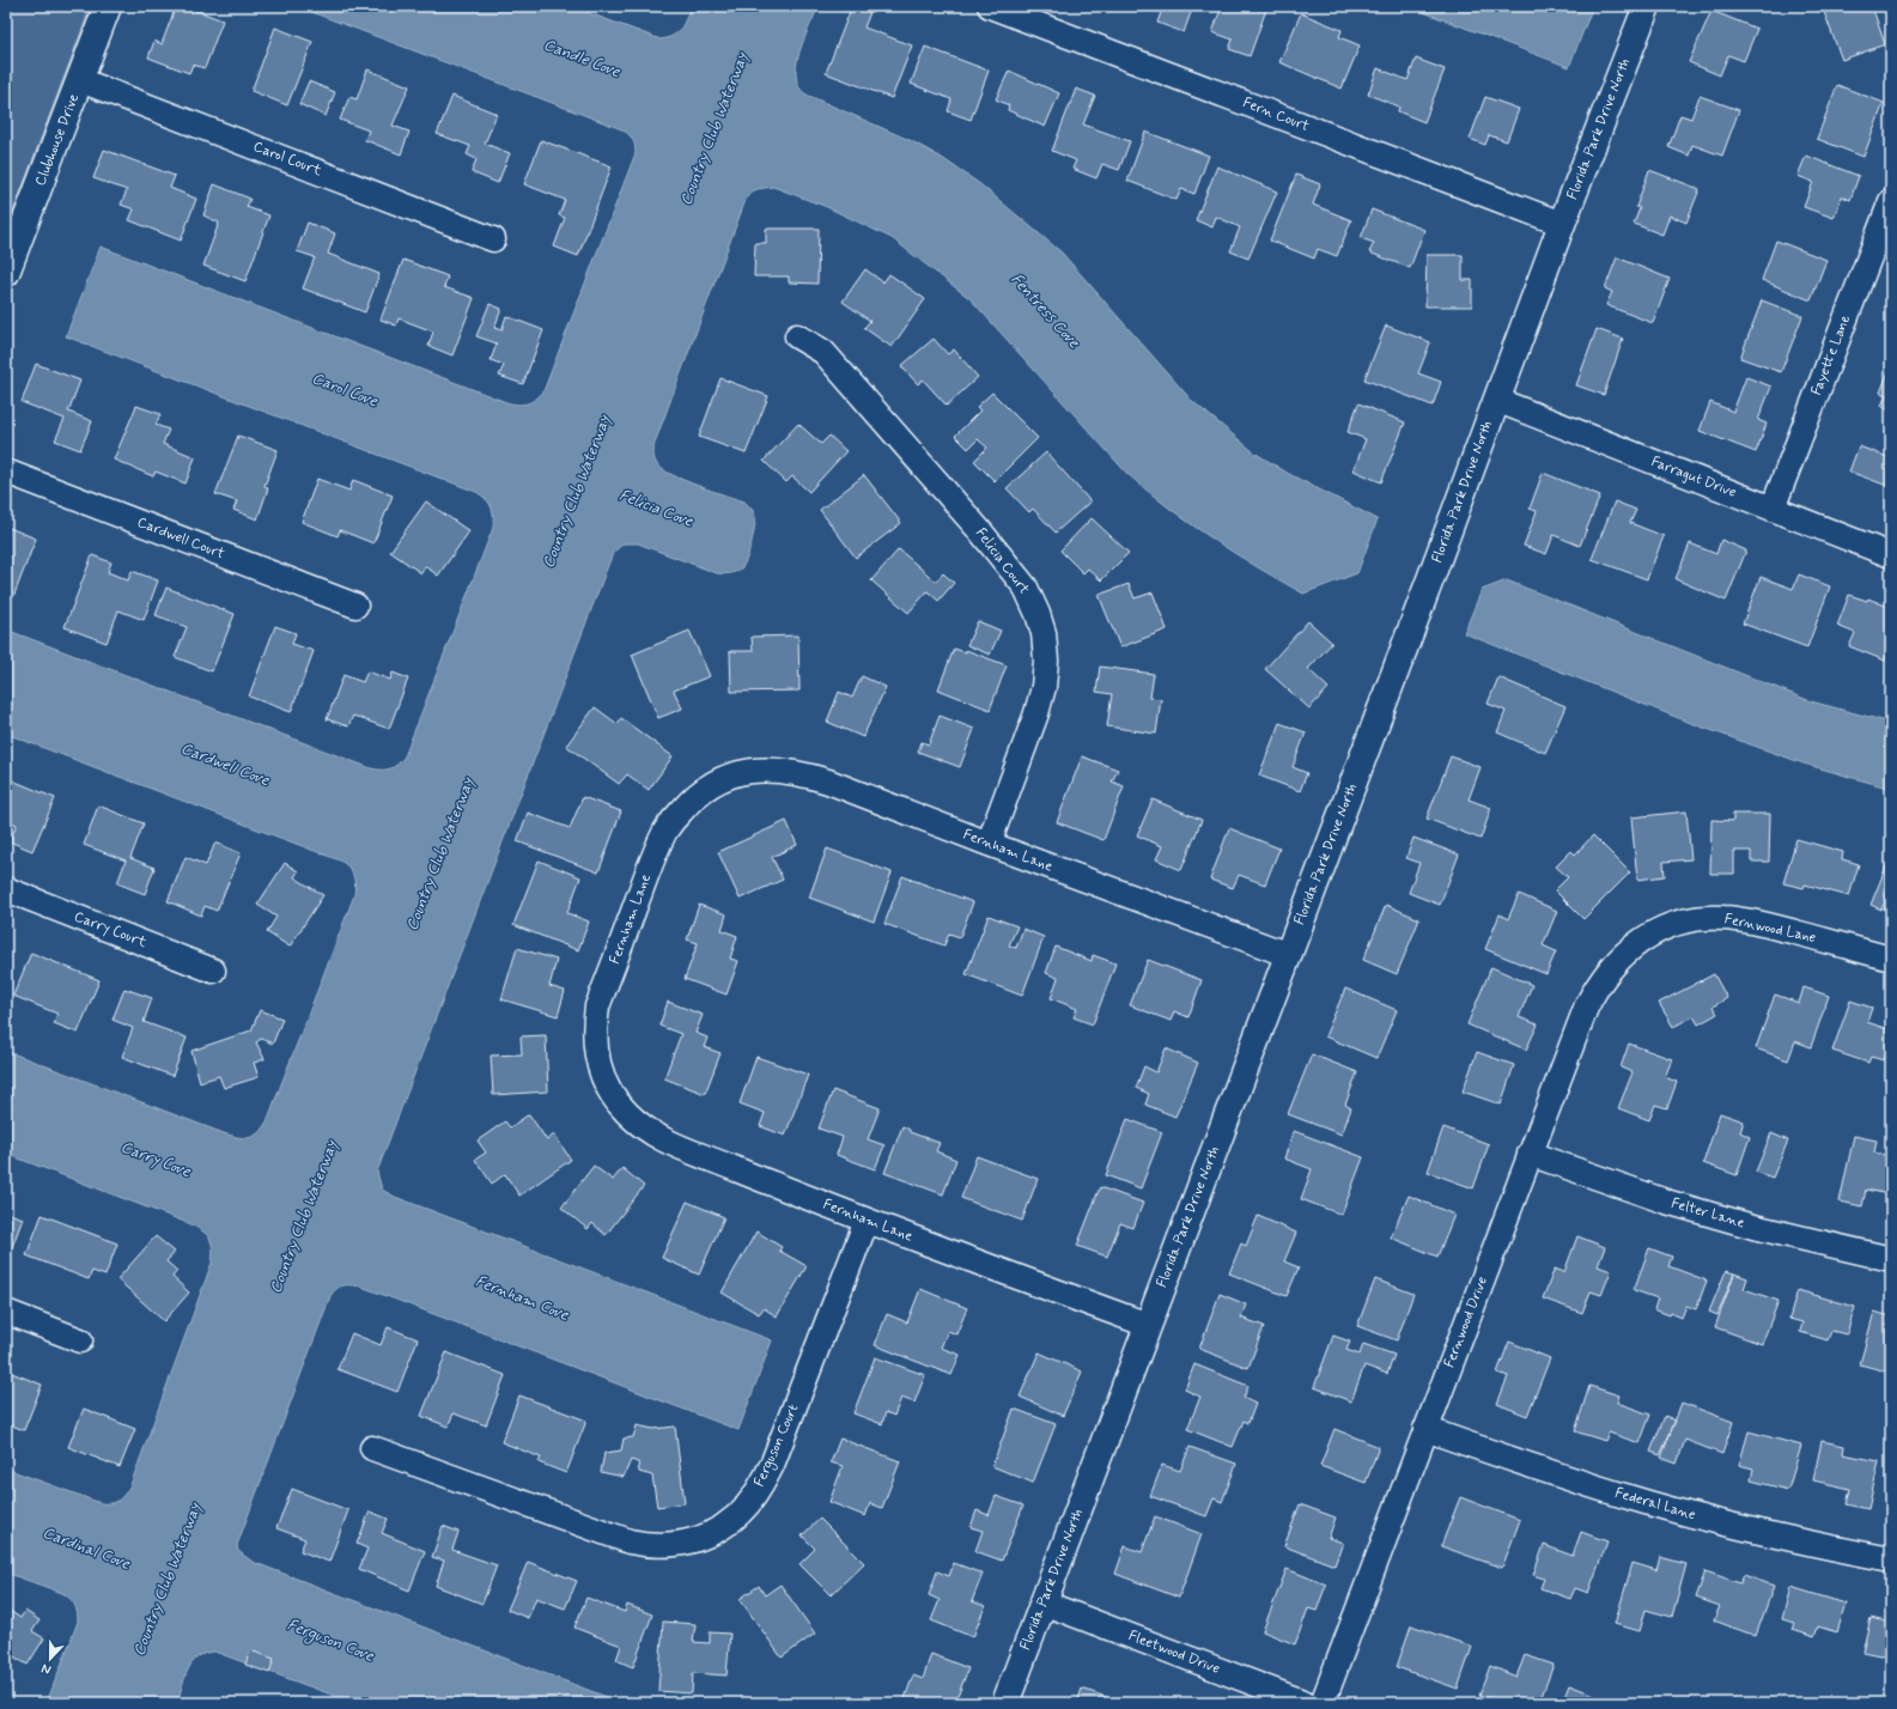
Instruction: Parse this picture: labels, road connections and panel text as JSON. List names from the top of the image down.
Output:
{
  "streets": {
    "street": [
      "Fern Court",
      "Florida Park Drive North",
      "Clubhouse Drive",
      "Carol Court",
      "Fayette Lane",
      "Farragut Drive",
      "Cardwell Court",
      "Felicia Court",
      "Fernham Lane",
      "Fernwood Lane",
      "Carry Court",
      "Felter Lane",
      "Fernwood Drive",
      "Ferguson Court",
      "Federal Lane",
      "Fleetwood Drive"
    ]
  },
  "crossings": [
    ["Fern Court", "Florida Park Drive North"],
    ["Florida Park Drive North", "Farragut Drive"],
    ["Florida Park Drive North", "Fernham Lane"],
    ["Florida Park Drive North", "Fleetwood Drive"],
    ["Clubhouse Drive", "Carol Court"],
    ["Fayette Lane", "Farragut Drive"],
    ["Felicia Court", "Fernham Lane"],
    ["Fernham Lane", "Ferguson Court"],
    ["Fernwood Lane", "Fernwood Drive"],
    ["Felter Lane", "Fernwood Drive"],
    ["Fernwood Drive", "Federal Lane"]
  ],
  "water": [
    "Candle Cove",
    "Country Club Waterway",
    "Fentress Cove",
    "Carol Cove",
    "Felicia Cove",
    "Cardwell Cove",
    "Carry Cove",
    "Fernham Cove",
    "Cardinal Cove",
    "Ferguson Cove"
  ],
  "north": "bottom"
}
